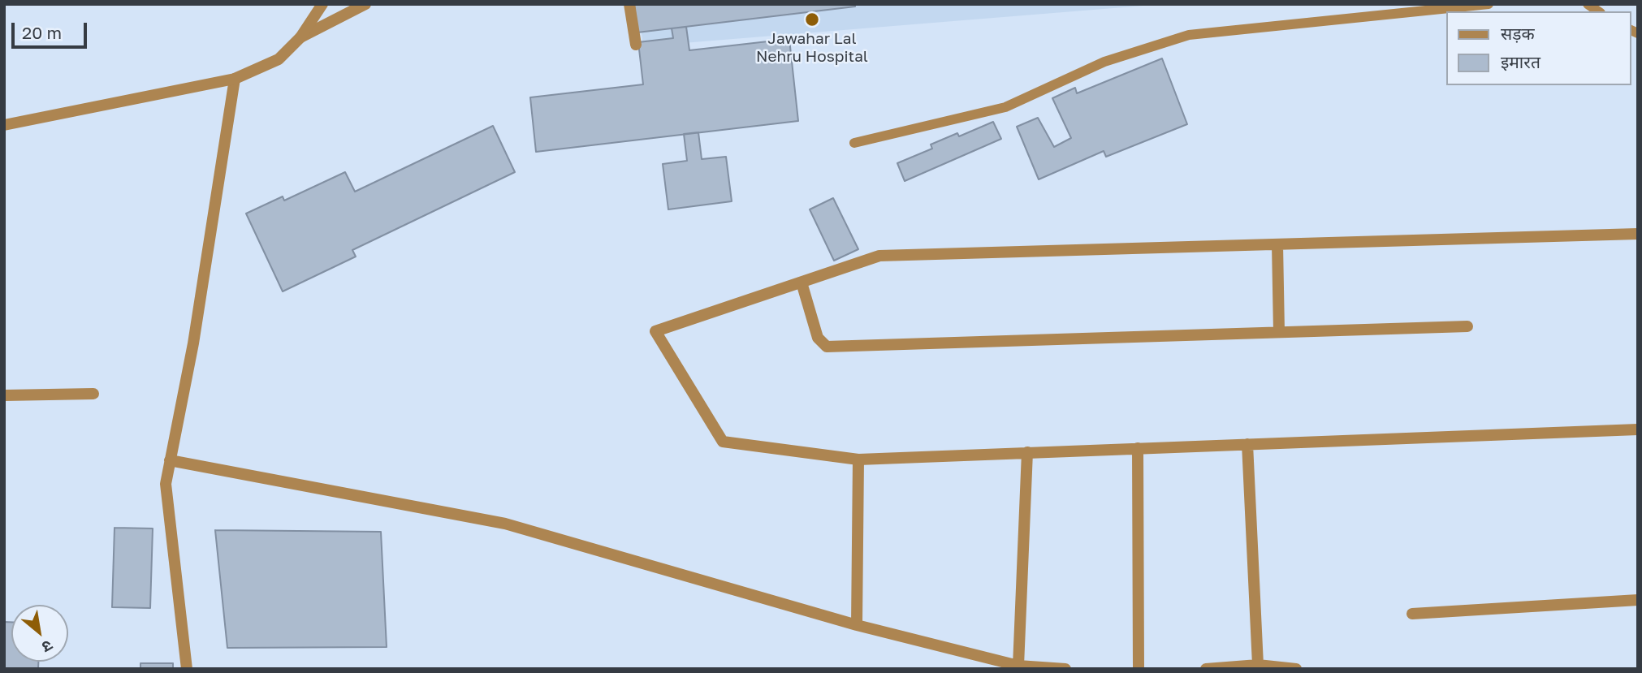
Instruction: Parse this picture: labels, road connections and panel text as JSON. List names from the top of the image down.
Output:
{
  "places": ["Jawahar Lal Nehru Hospital"],
  "legend": ["सड़क", "इमारत"],
  "scale_bar": "20 m",
  "north": "bottom right"
}
